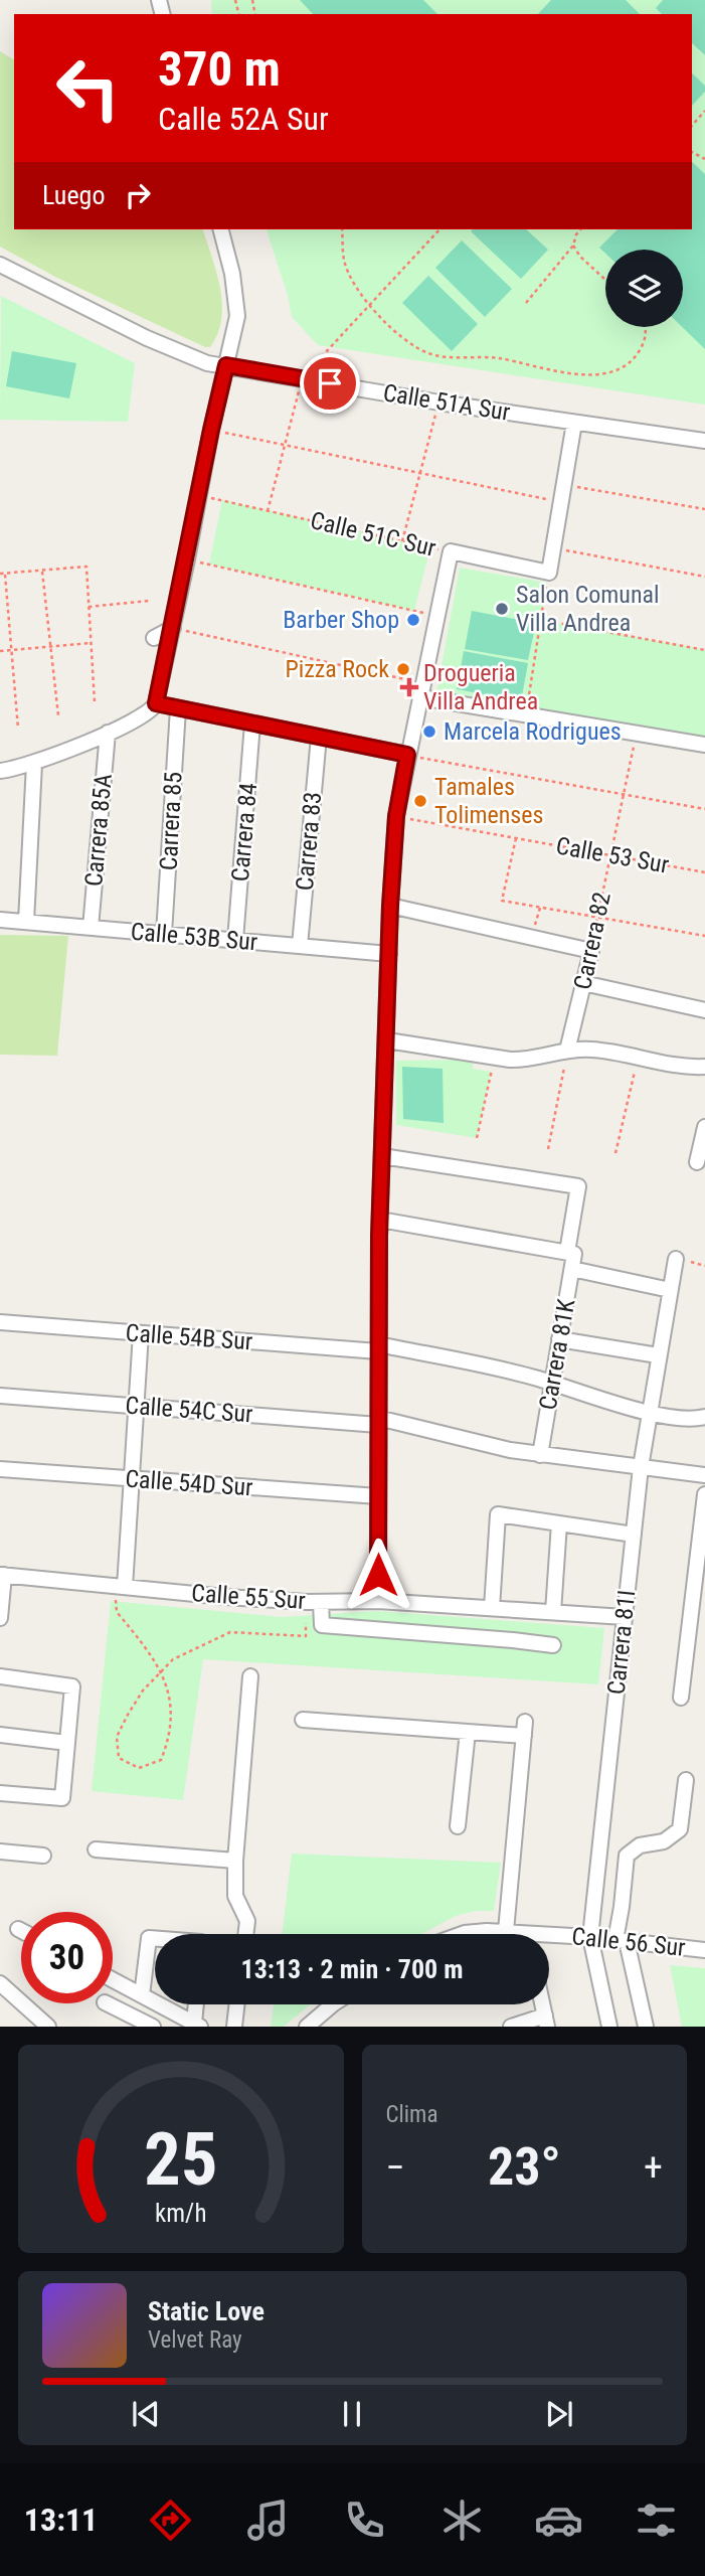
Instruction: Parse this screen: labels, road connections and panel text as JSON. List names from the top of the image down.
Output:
{
  "streets": {
    "street": [
      "Calle 51A Sur",
      "Calle 51C Sur",
      "Carrera 85",
      "Carrera 85A",
      "Carrera 84",
      "Carrera 83",
      "Calle 53B Sur",
      "Carrera 82",
      "Calle 54B Sur",
      "Carrera 81K",
      "Calle 54C Sur",
      "Calle 54D Sur",
      "Calle 55 Sur",
      "Carrera 81I",
      "Calle 56 Sur"
    ],
    "path": ["Calle 53 Sur"]
  },
  "crossings": [
    ["Carrera 85", "Calle 53B Sur"],
    ["Carrera 85A", "Calle 53B Sur"],
    ["Carrera 84", "Calle 53B Sur"],
    ["Carrera 83", "Calle 53B Sur"],
    ["Calle 53 Sur", "Carrera 82"],
    ["Calle 54B Sur", "Carrera 81K"],
    ["Calle 54B Sur", "Carrera 81I"],
    ["Carrera 81K", "Calle 54C Sur"],
    ["Calle 54C Sur", "Carrera 81I"],
    ["Calle 55 Sur", "Carrera 81I"],
    ["Carrera 81I", "Calle 56 Sur"]
  ],
  "places": {
    "other": [
      "Salon Comunal Villa Andrea",
      "Barber Shop",
      "Pizza Rock",
      "Marcela Rodrigues",
      "Tamales Tolimenses"
    ],
    "health": ["Drogueria Villa Andrea"]
  },
  "page": {
    "turn": ["370 m", "Calle 52A Sur"],
    "then": "Luego",
    "limit": "30",
    "trip": "13:13 · 2 min · 700 m",
    "tile": "Clima",
    "heat": ["−", "23°", "+"],
    "song": ["Static Love", "Velvet Ray"],
    "tabs": "13:11",
    "gauge": ["25", "km/h"]
  }
}
